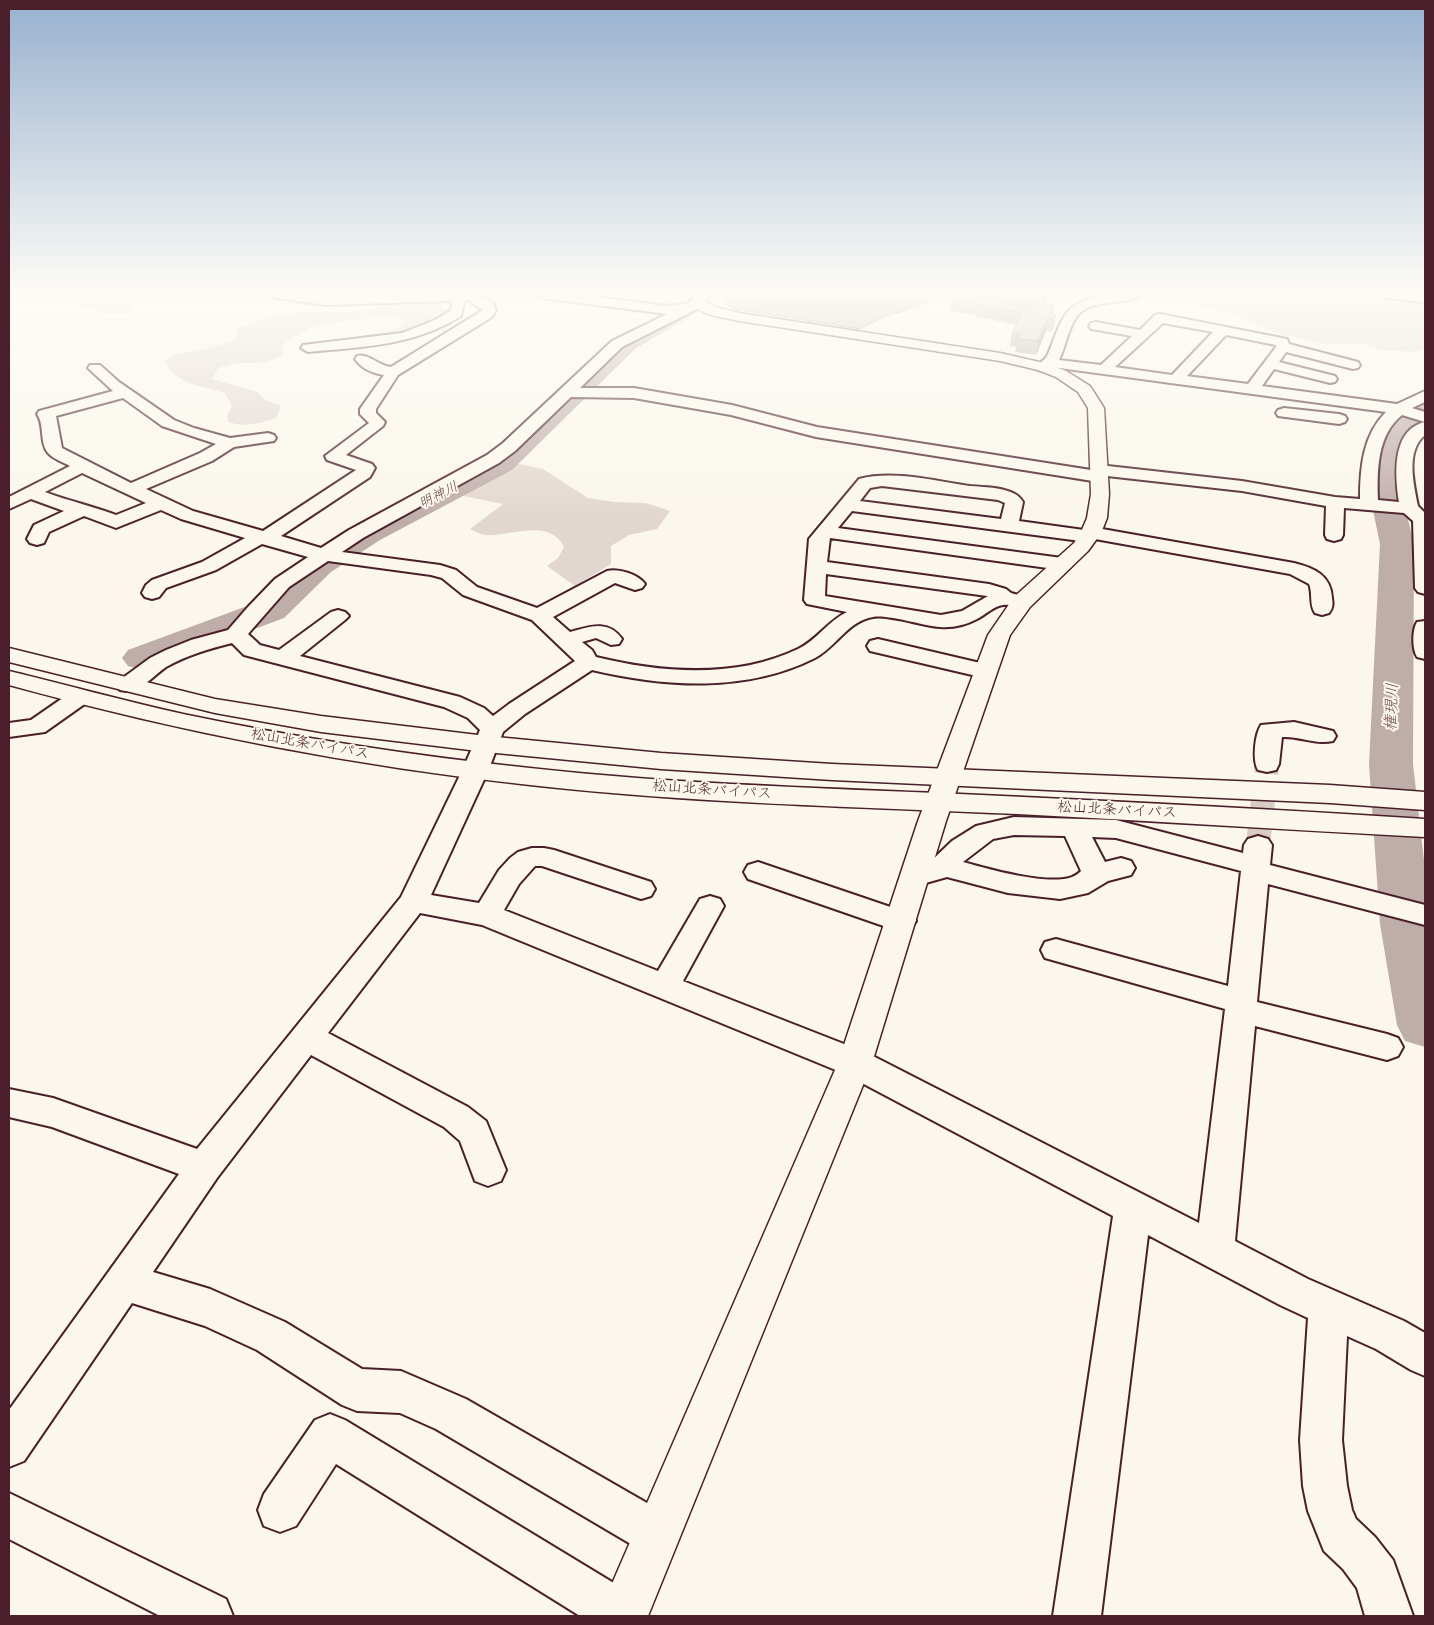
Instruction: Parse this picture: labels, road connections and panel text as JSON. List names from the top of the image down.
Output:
{
  "streets": {
    "main road": ["松山北条バイパス"]
  },
  "water": ["明神川", "権現川"]
}
